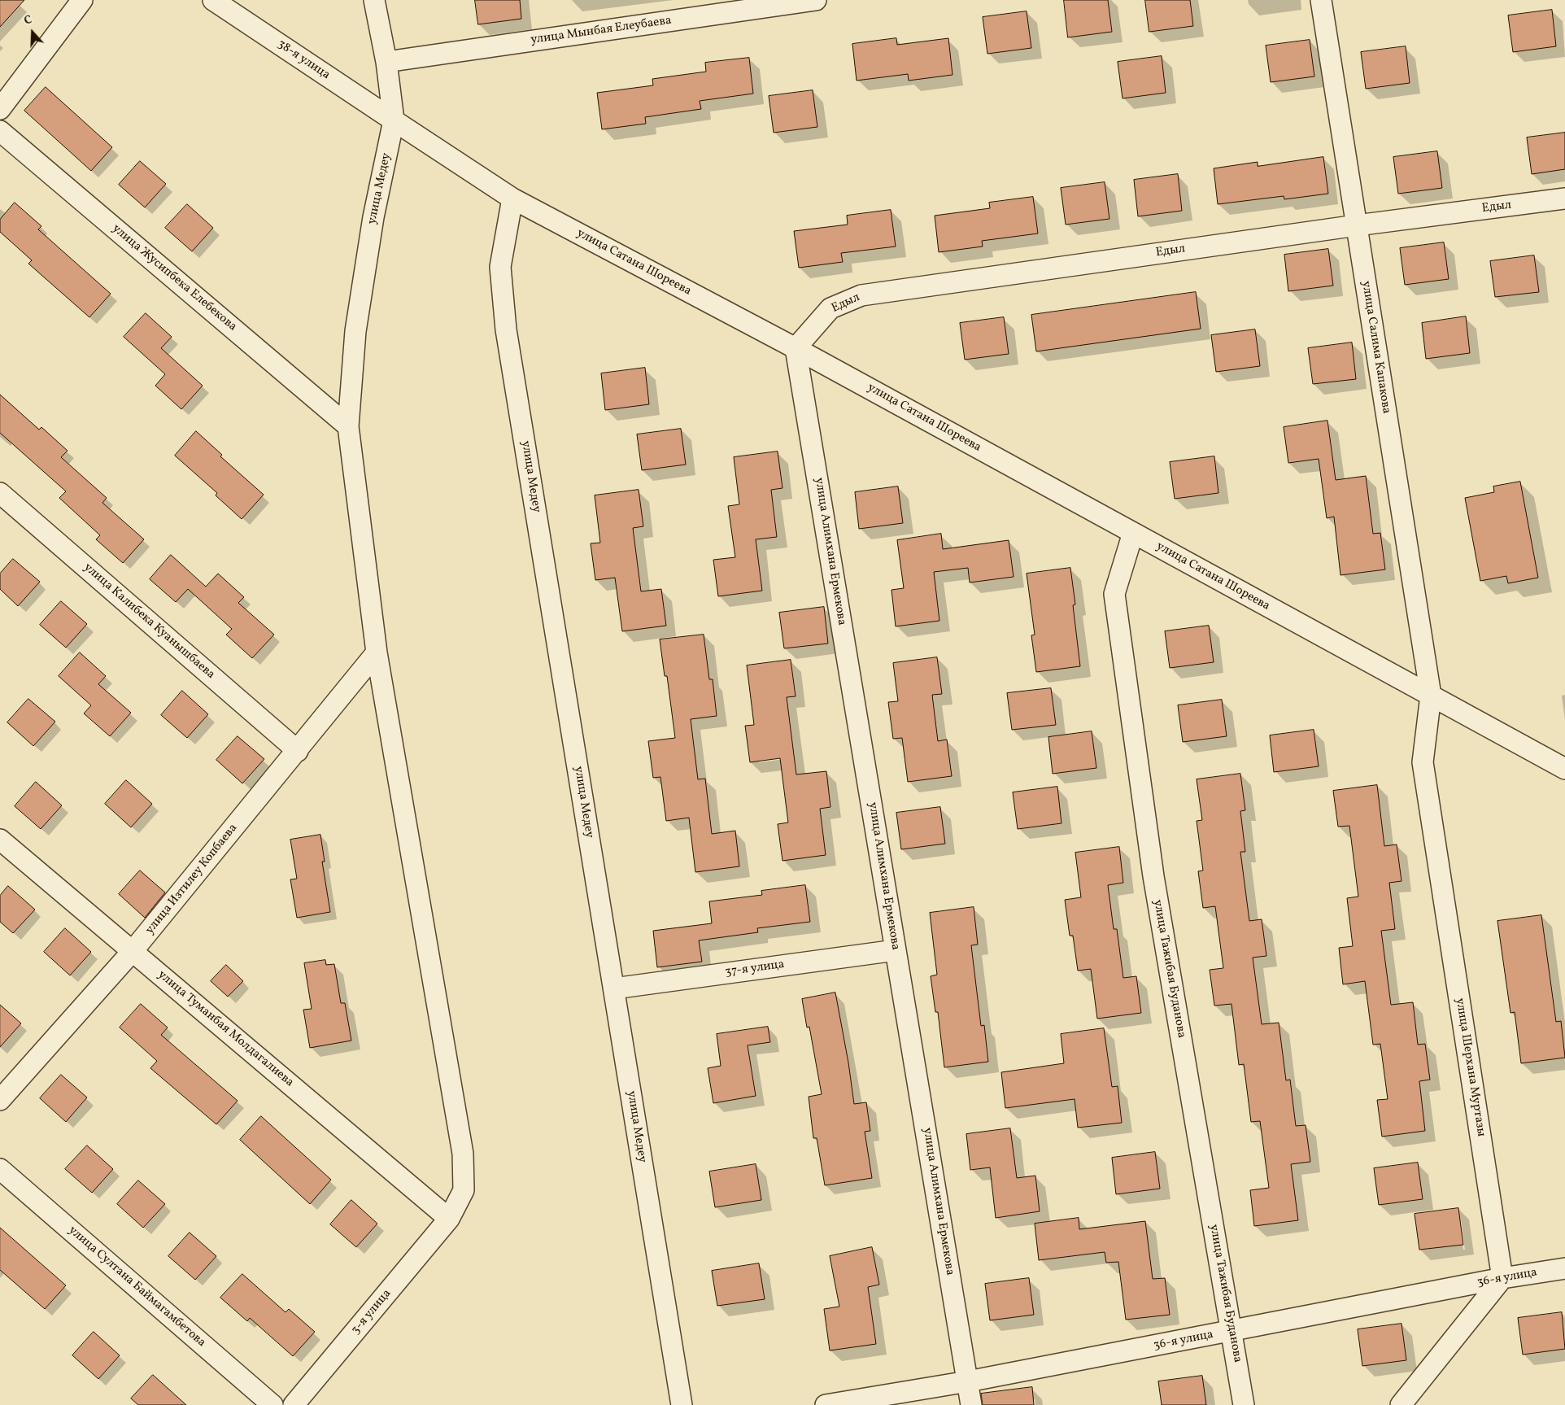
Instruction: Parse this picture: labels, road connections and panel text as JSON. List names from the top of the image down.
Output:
{
  "streets": {
    "street": [
      "улица Мынбая Елеубаева",
      "38-я улица",
      "улица Медеу",
      "Едыл",
      "улица Сатана Шореева",
      "улица Жусипбека Елебекова",
      "улица Салима Капакова",
      "улица Алимхана Ермекова",
      "улица Калибека Куанышбаева",
      "улица Изтилеу Копбаева",
      "37-я улица",
      "улица Тажибая Буданова",
      "улица Туманбая Молдагалиева",
      "улица Шерхана Муртазы",
      "36-я улица",
      "улица Султана Баймагамбетова",
      "3-я улица"
    ]
  },
  "crossings": [
    ["38-я улица", "улица Медеу"],
    ["38-я улица", "улица Сатана Шореева"],
    ["улица Медеу", "улица Сатана Шореева"],
    ["улица Медеу", "улица Жусипбека Елебекова"],
    ["улица Медеу", "улица Изтилеу Копбаева"],
    ["улица Медеу", "37-я улица"],
    ["улица Медеу", "улица Туманбая Молдагалиева"],
    ["улица Медеу", "3-я улица"],
    ["Едыл", "улица Сатана Шореева"],
    ["Едыл", "улица Салима Капакова"],
    ["Едыл", "улица Алимхана Ермекова"],
    ["улица Сатана Шореева", "улица Салима Капакова"],
    ["улица Сатана Шореева", "улица Алимхана Ермекова"],
    ["улица Сатана Шореева", "улица Тажибая Буданова"],
    ["улица Сатана Шореева", "улица Шерхана Муртазы"],
    ["улица Салима Капакова", "улица Шерхана Муртазы"],
    ["улица Алимхана Ермекова", "37-я улица"],
    ["улица Алимхана Ермекова", "36-я улица"],
    ["улица Калибека Куанышбаева", "улица Изтилеу Копбаева"],
    ["улица Изтилеу Копбаева", "улица Туманбая Молдагалиева"],
    ["улица Тажибая Буданова", "36-я улица"],
    ["улица Туманбая Молдагалиева", "3-я улица"],
    ["улица Шерхана Муртазы", "36-я улица"]
  ],
  "north": "top"
}
